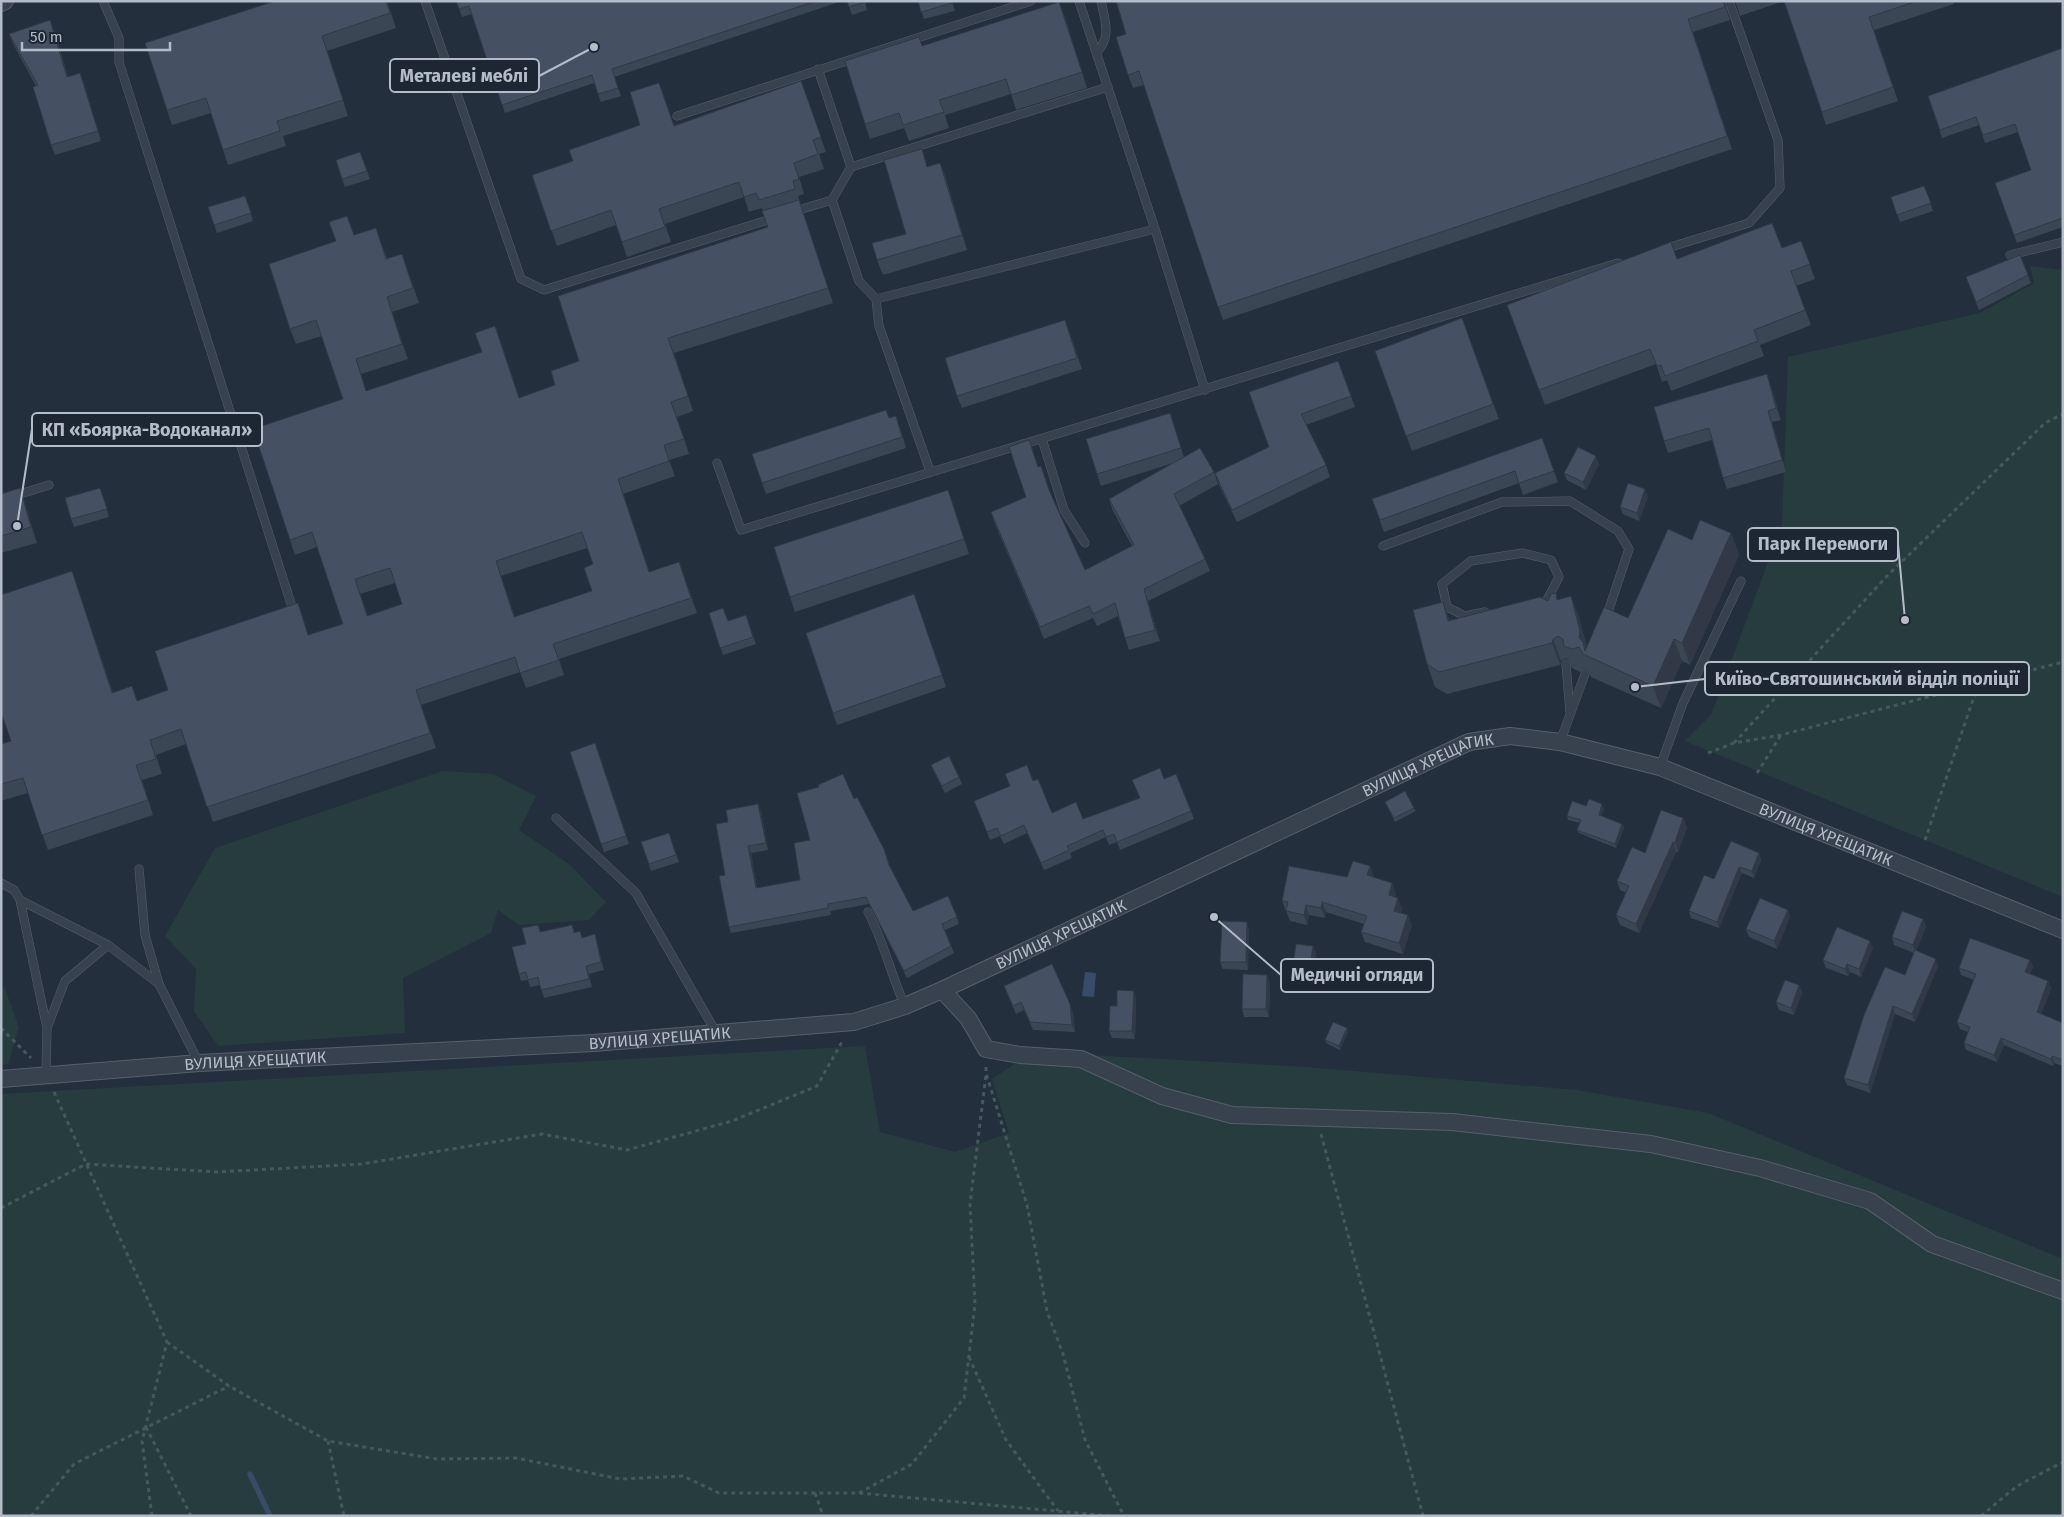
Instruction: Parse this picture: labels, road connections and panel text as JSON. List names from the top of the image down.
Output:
{
  "streets": {
    "street": ["ВУЛИЦЯ ХРЕЩАТИК"]
  },
  "places": [
    "Металеві меблі",
    "КП «Боярка-Водоканал»",
    "Парк Перемоги",
    "Київо-Святошинський відділ поліції",
    "Медичні огляди"
  ],
  "scale_bar": "50 m"
}
